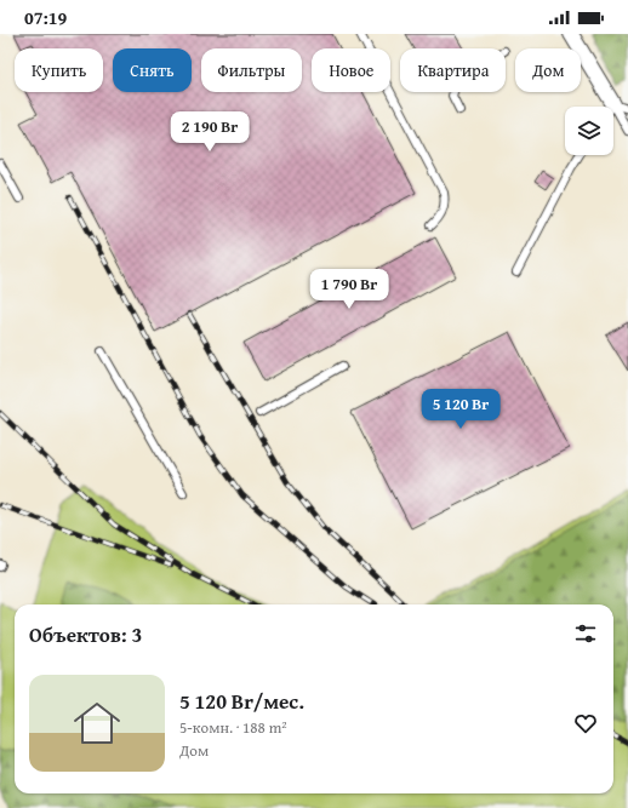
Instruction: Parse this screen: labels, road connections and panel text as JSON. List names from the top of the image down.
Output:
{
  "page": {
    "status": "07:19",
    "chip": [
      "Купить",
      "Снять",
      "Фильтры",
      "Новое",
      "Квартира",
      "Дом"
    ],
    "price": ["2 190 Br", "1 790 Br", "5 120 Br"],
    "heading": "Объектов: 3",
    "list": [
      {
        "name": "5 120 Br/мес.",
        "note": "5-комн. · 188 m² · Дом"
      }
    ]
  }
}
